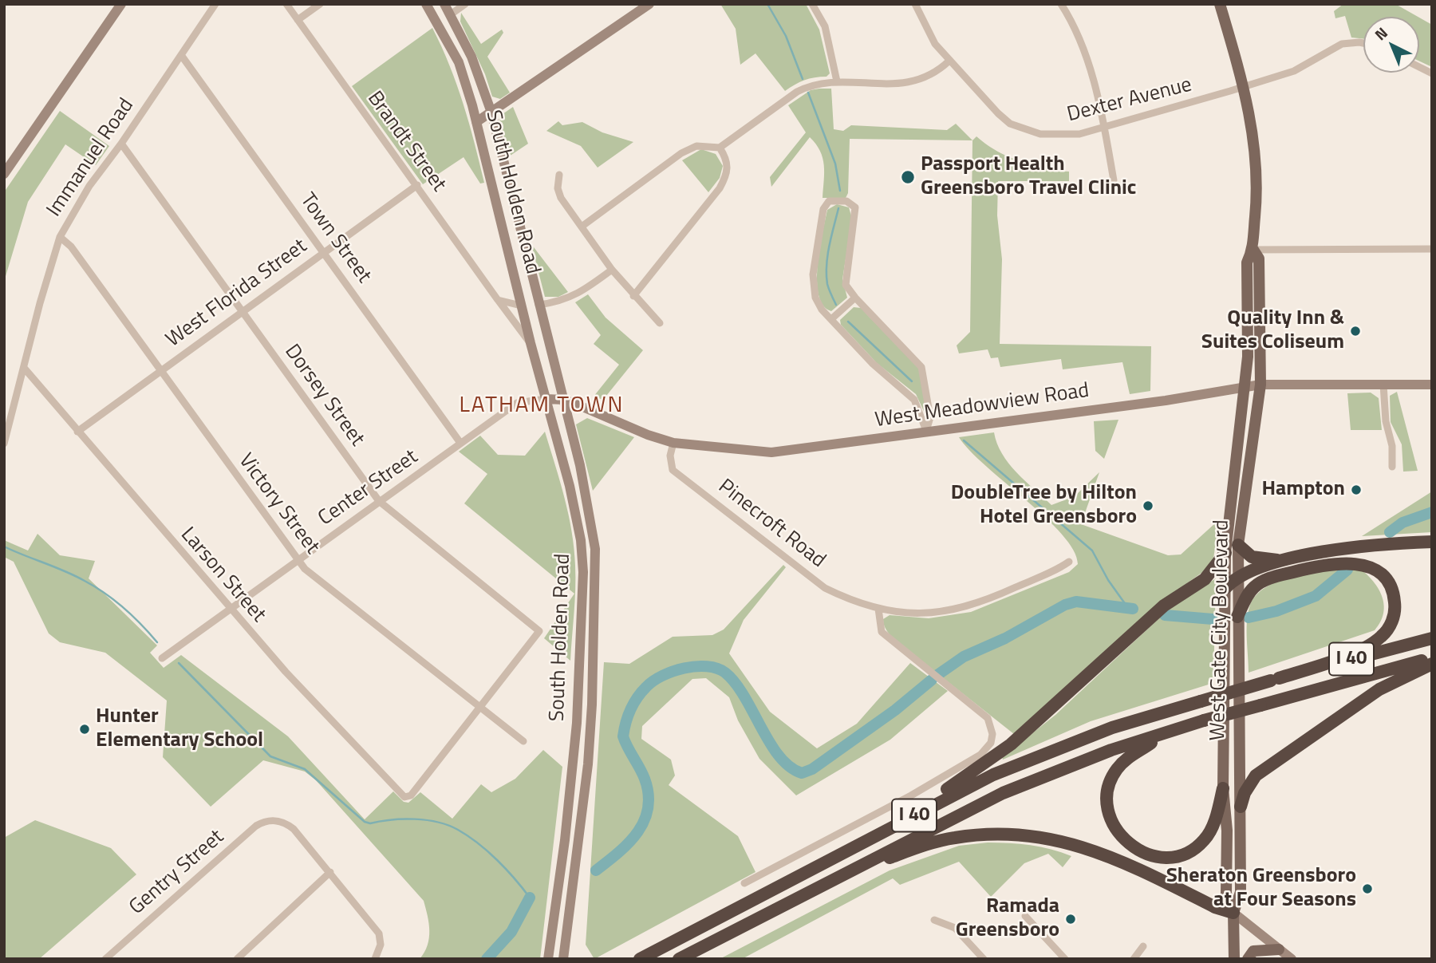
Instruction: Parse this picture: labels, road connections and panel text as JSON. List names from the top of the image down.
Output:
{
  "streets": {
    "highway": ["I 40"],
    "main road": ["South Holden Road", "West Meadowview Road", "West Gate City Boulevard"],
    "street": [
      "Dexter Avenue",
      "Brandt Street",
      "Immanuel Road",
      "Town Street",
      "West Florida Street",
      "Dorsey Street",
      "Center Street",
      "Victory Street",
      "Pinecroft Road",
      "Larson Street",
      "Gentry Street"
    ]
  },
  "crossings": [
    ["Dexter Avenue", "West Gate City Boulevard"],
    ["Brandt Street", "South Holden Road"],
    ["Brandt Street", "West Florida Street"],
    ["Immanuel Road", "Town Street"],
    ["Immanuel Road", "Dorsey Street"],
    ["Immanuel Road", "Victory Street"],
    ["Immanuel Road", "Larson Street"],
    ["South Holden Road", "West Meadowview Road"],
    ["South Holden Road", "Center Street"],
    ["Town Street", "West Florida Street"],
    ["Town Street", "Center Street"],
    ["West Florida Street", "Dorsey Street"],
    ["West Florida Street", "Victory Street"],
    ["West Florida Street", "Larson Street"],
    ["Dorsey Street", "Center Street"],
    ["Dorsey Street", "Victory Street"],
    ["Dorsey Street", "Larson Street"],
    ["West Meadowview Road", "Center Street"],
    ["West Meadowview Road", "Pinecroft Road"],
    ["West Meadowview Road", "West Gate City Boulevard"],
    ["Center Street", "Victory Street"],
    ["Center Street", "Larson Street"],
    ["Victory Street", "Larson Street"]
  ],
  "districts": ["LATHAM TOWN"],
  "places": [
    "Passport Health Greensboro Travel Clinic",
    "Quality Inn & Suites Coliseum",
    "Hampton",
    "DoubleTree by Hilton Hotel Greensboro",
    "Hunter Elementary School",
    "Sheraton Greensboro at Four Seasons",
    "Ramada Greensboro"
  ],
  "north": "top left"
}
